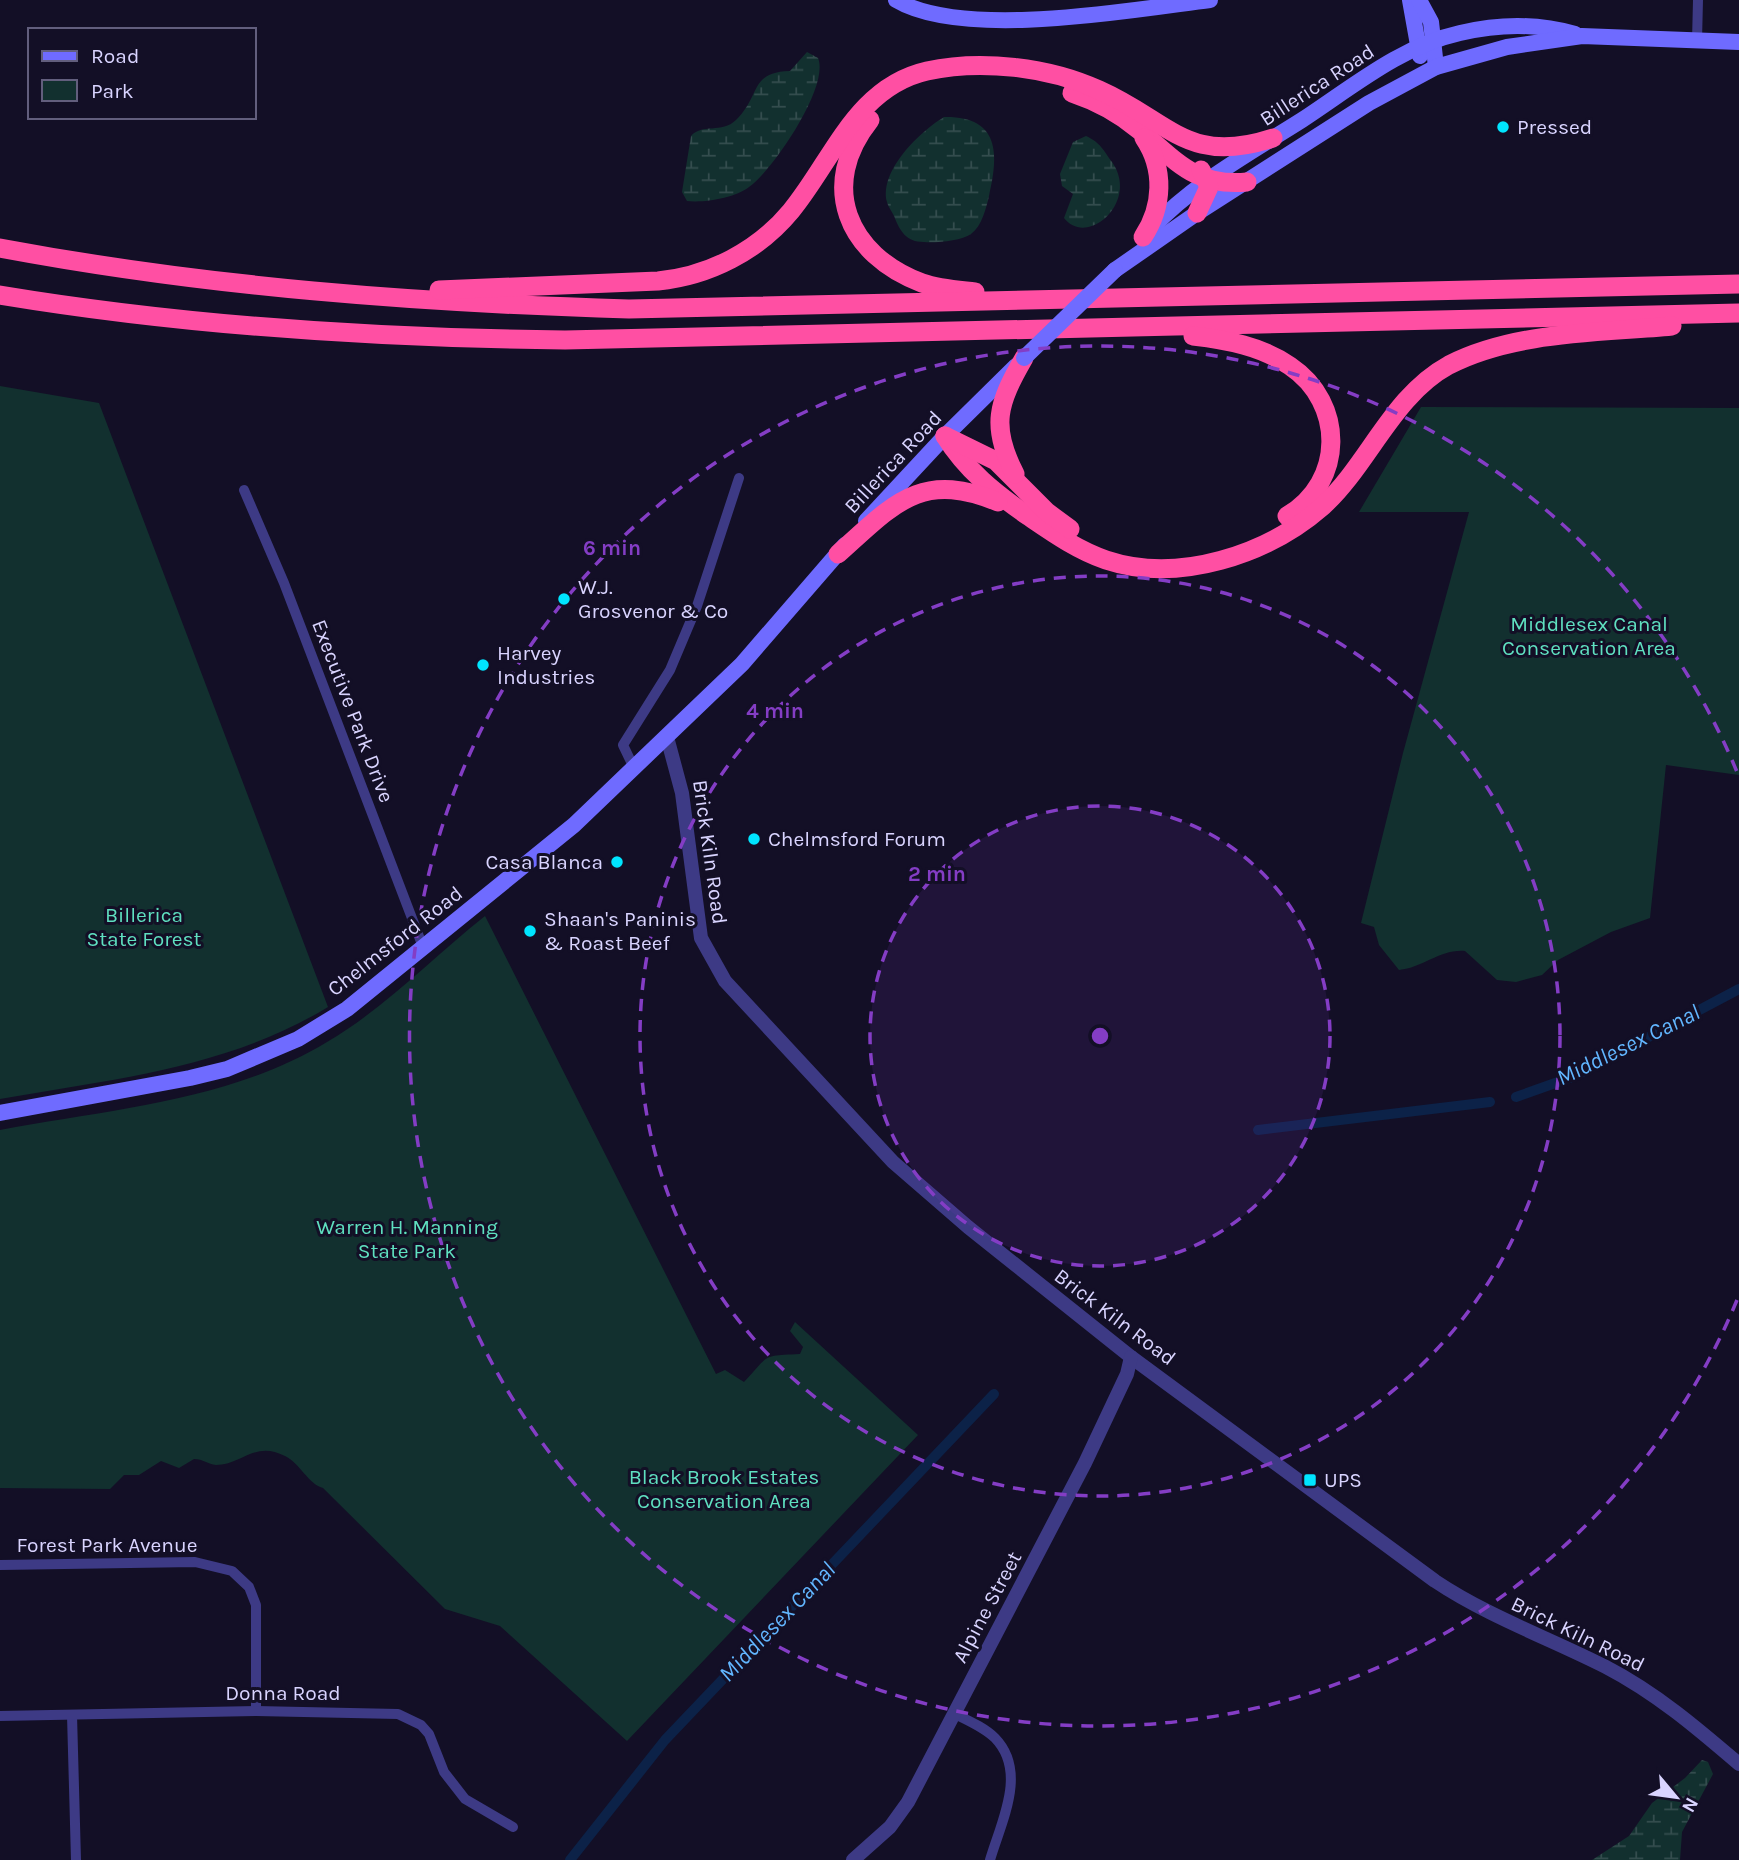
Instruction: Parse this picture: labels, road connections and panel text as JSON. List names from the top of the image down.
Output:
{
  "streets": {
    "main road": ["Billerica Road", "Chelmsford Road"],
    "street": [
      "Executive Park Drive",
      "Brick Kiln Road",
      "Forest Park Avenue",
      "Alpine Street",
      "Donna Road"
    ]
  },
  "crossings": [
    ["Billerica Road", "Chelmsford Road"],
    ["Executive Park Drive", "Chelmsford Road"],
    ["Brick Kiln Road", "Chelmsford Road"],
    ["Brick Kiln Road", "Alpine Street"],
    ["Forest Park Avenue", "Donna Road"]
  ],
  "water": ["Middlesex Canal"],
  "parks": [
    "Middlesex Canal Conservation Area",
    "Billerica State Forest",
    "Warren H. Manning State Park",
    "Black Brook Estates Conservation Area"
  ],
  "places": {
    "other": [
      "Pressed",
      "W.J. Grosvenor & Co",
      "Harvey Industries",
      "Chelmsford Forum",
      "Casa Blanca",
      "Shaan's Paninis & Roast Beef"
    ],
    "transit": ["UPS"]
  },
  "legend": ["Road", "Park"],
  "north": "bottom right",
  "rings": ["6 min", "4 min", "2 min"]
}
